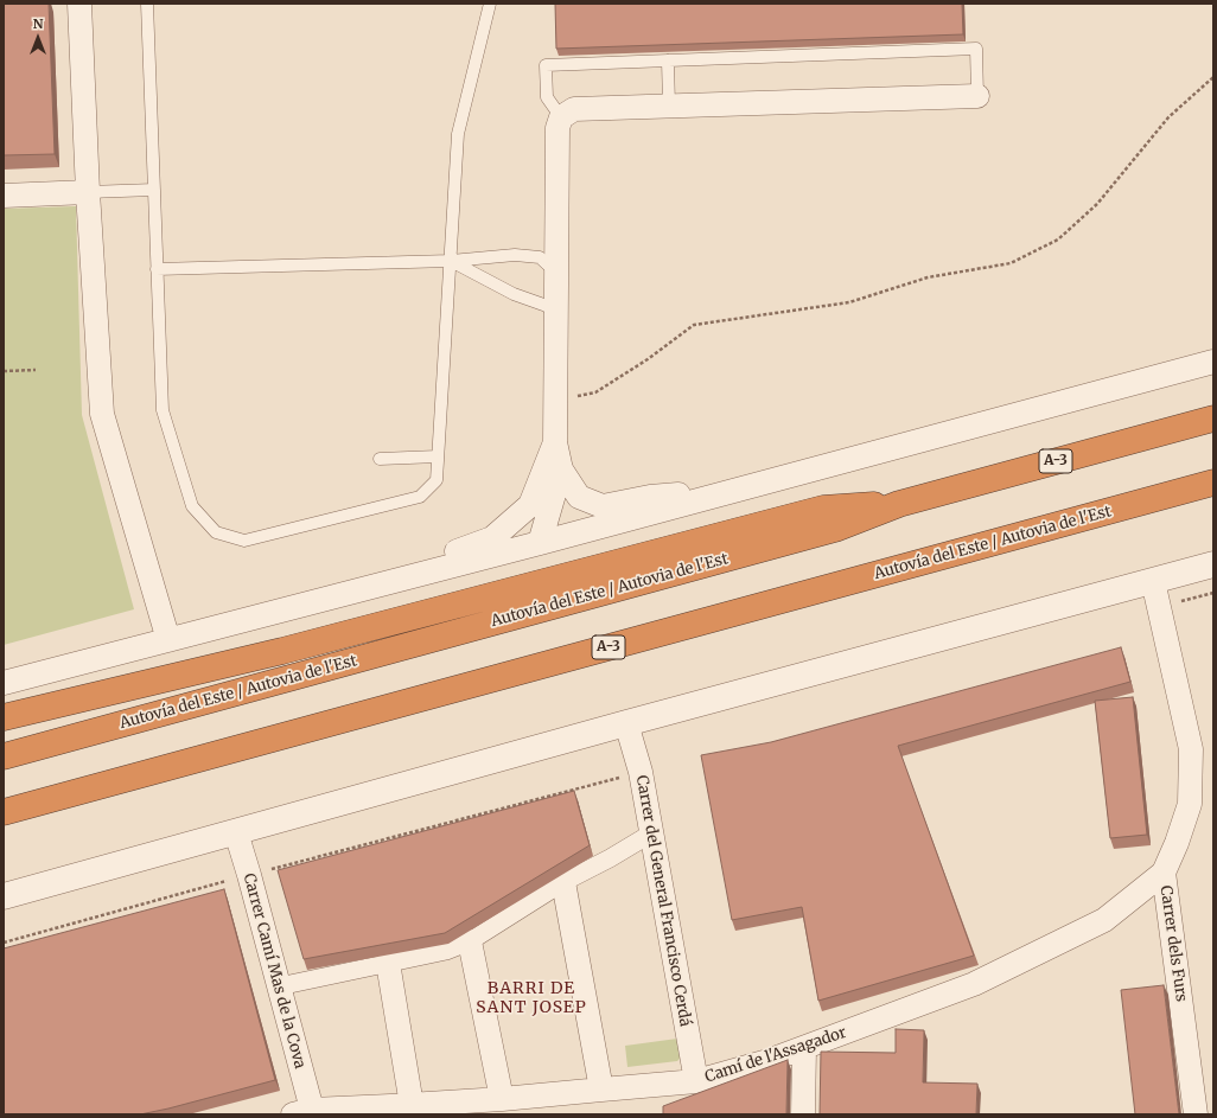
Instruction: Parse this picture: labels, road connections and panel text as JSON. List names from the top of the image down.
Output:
{
  "streets": {
    "highway": ["A-3", "Autovía del Este / Autovia de l'Est"],
    "street": [
      "Carrer del General Francisco Cerdá",
      "Carrer dels Furs",
      "Carrer Camí Mas de la Cova",
      "Camí de l'Assagador"
    ]
  },
  "crossings": [
    ["Carrer del General Francisco Cerdá", "Camí de l'Assagador"],
    ["Carrer dels Furs", "Camí de l'Assagador"],
    ["Carrer Camí Mas de la Cova", "Camí de l'Assagador"]
  ],
  "districts": ["BARRI DE SANT JOSEP"],
  "north": "top"
}
